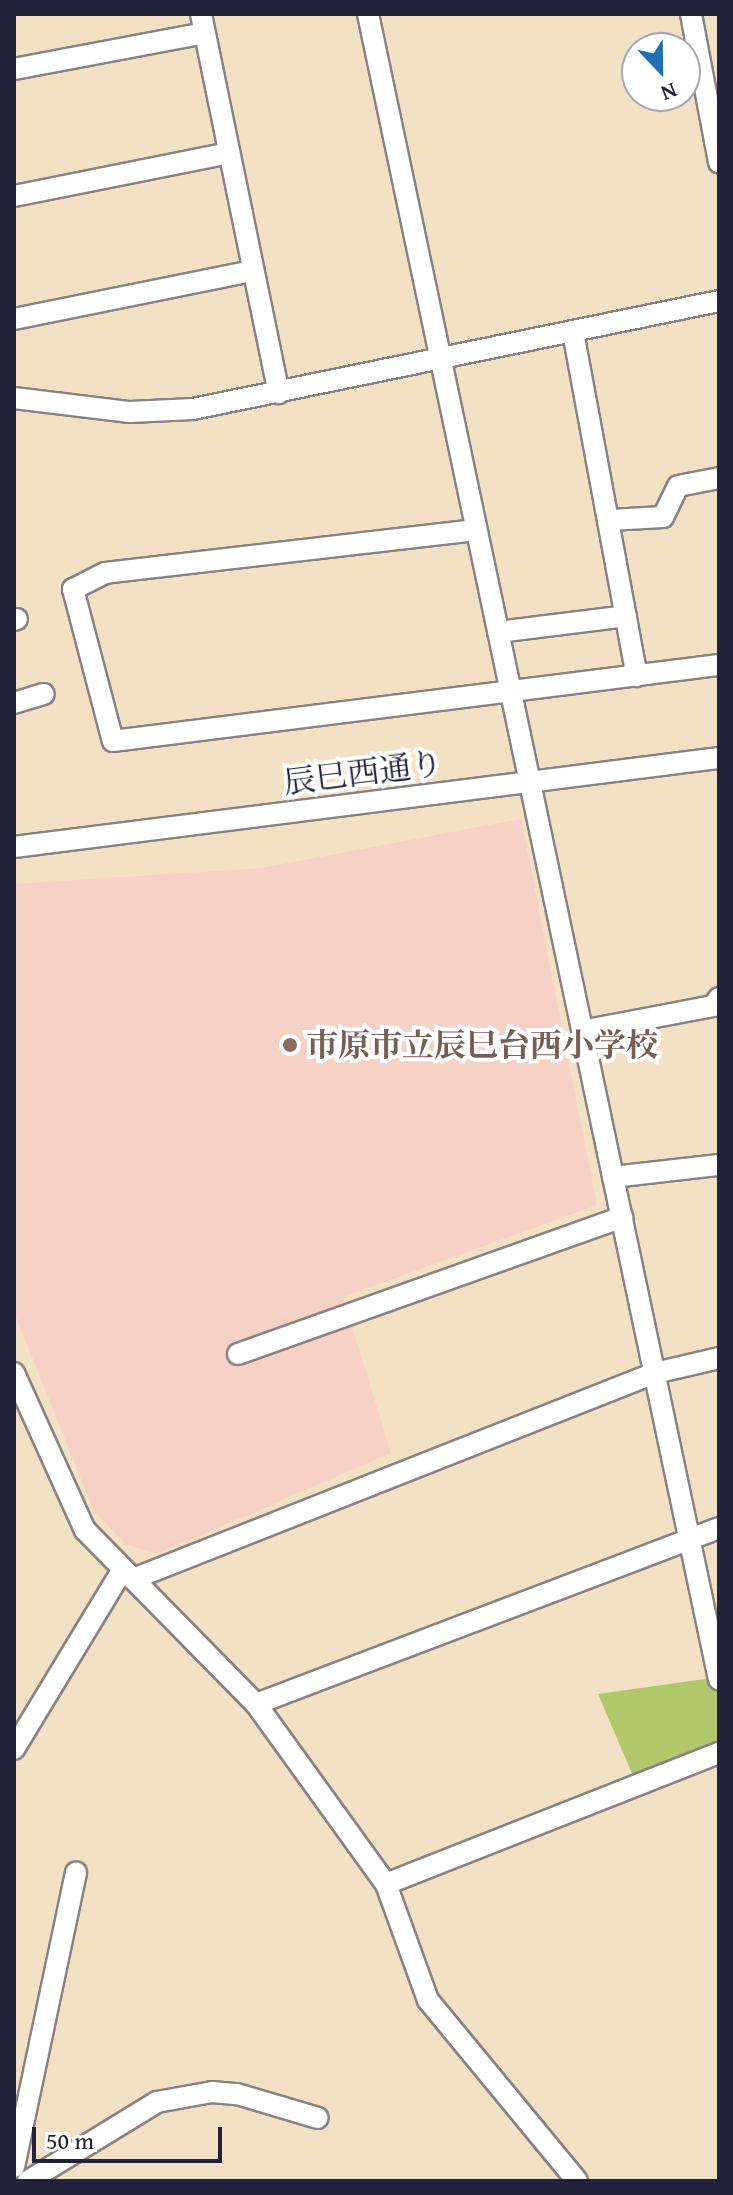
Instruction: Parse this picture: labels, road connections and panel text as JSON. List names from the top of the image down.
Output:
{
  "streets": {
    "street": ["辰巳西通り"]
  },
  "places": ["市原市立辰巳台西小学校"],
  "scale_bar": "50 m",
  "north": "bottom"
}
